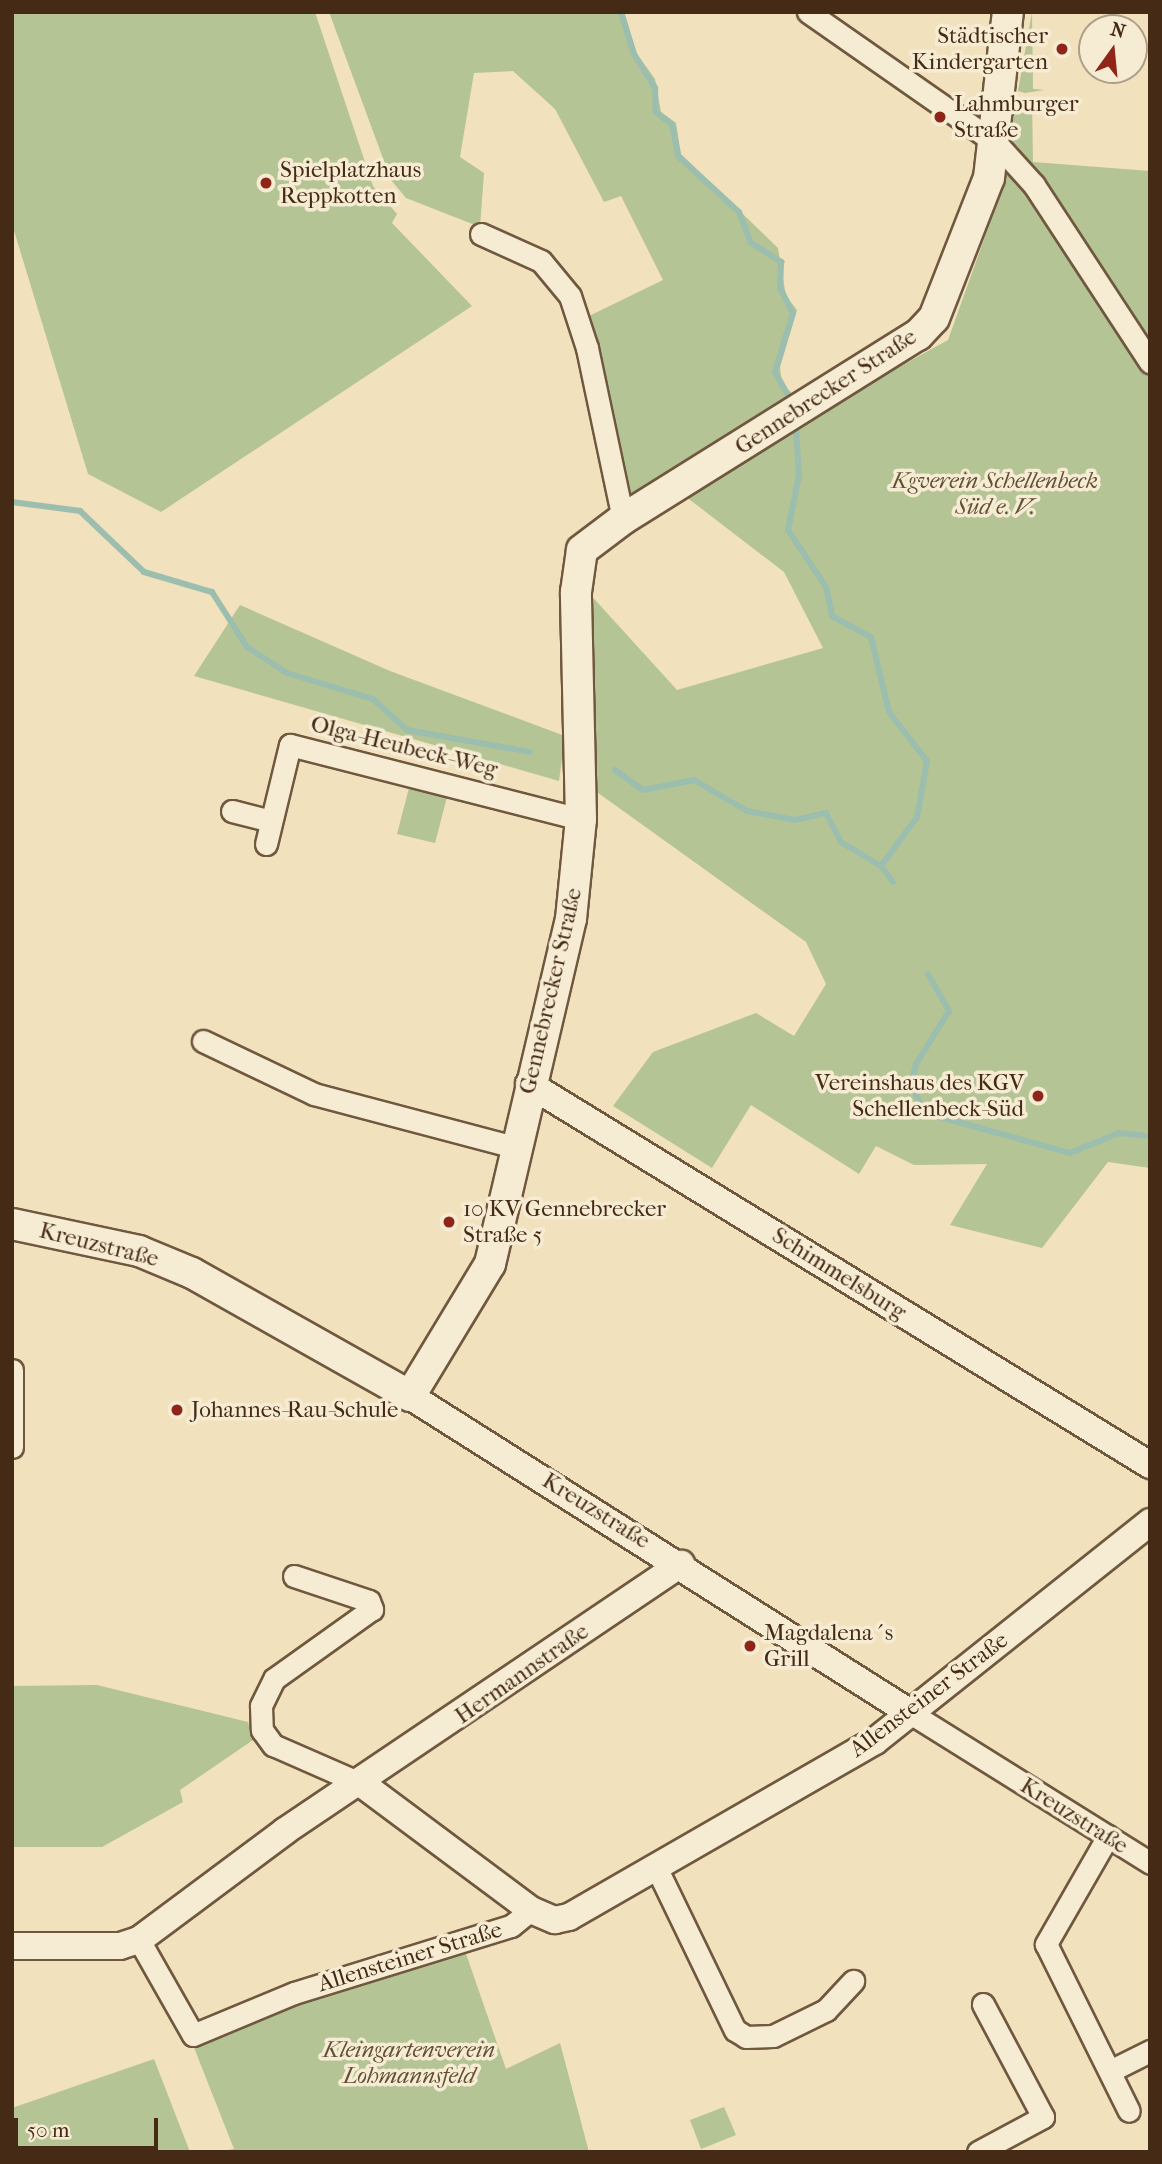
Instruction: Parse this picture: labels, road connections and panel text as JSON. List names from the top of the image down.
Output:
{
  "streets": {
    "main road": ["Gennebrecker Straße", "Kreuzstraße"],
    "street": [
      "Olga-Heubeck-Weg",
      "Schimmelsburg",
      "Hermannstraße",
      "Allensteiner Straße"
    ]
  },
  "crossings": [
    ["Gennebrecker Straße", "Olga-Heubeck-Weg"],
    ["Gennebrecker Straße", "Kreuzstraße"],
    ["Gennebrecker Straße", "Schimmelsburg"],
    ["Kreuzstraße", "Hermannstraße"],
    ["Kreuzstraße", "Allensteiner Straße"],
    ["Hermannstraße", "Allensteiner Straße"]
  ],
  "parks": ["Kgverein Schellenbeck Süd e. V.", "Kleingartenverein Lohmannsfeld"],
  "places": [
    "Städtischer Kindergarten",
    "Lahmburger Straße",
    "Spielplatzhaus Reppkotten",
    "Vereinshaus des KGV Schellenbeck-Süd",
    "10 KV Gennebrecker Straße 5",
    "Johannes-Rau-Schule",
    "Magdalena´s Grill"
  ],
  "scale_bar": "50 m",
  "north": "top"
}
